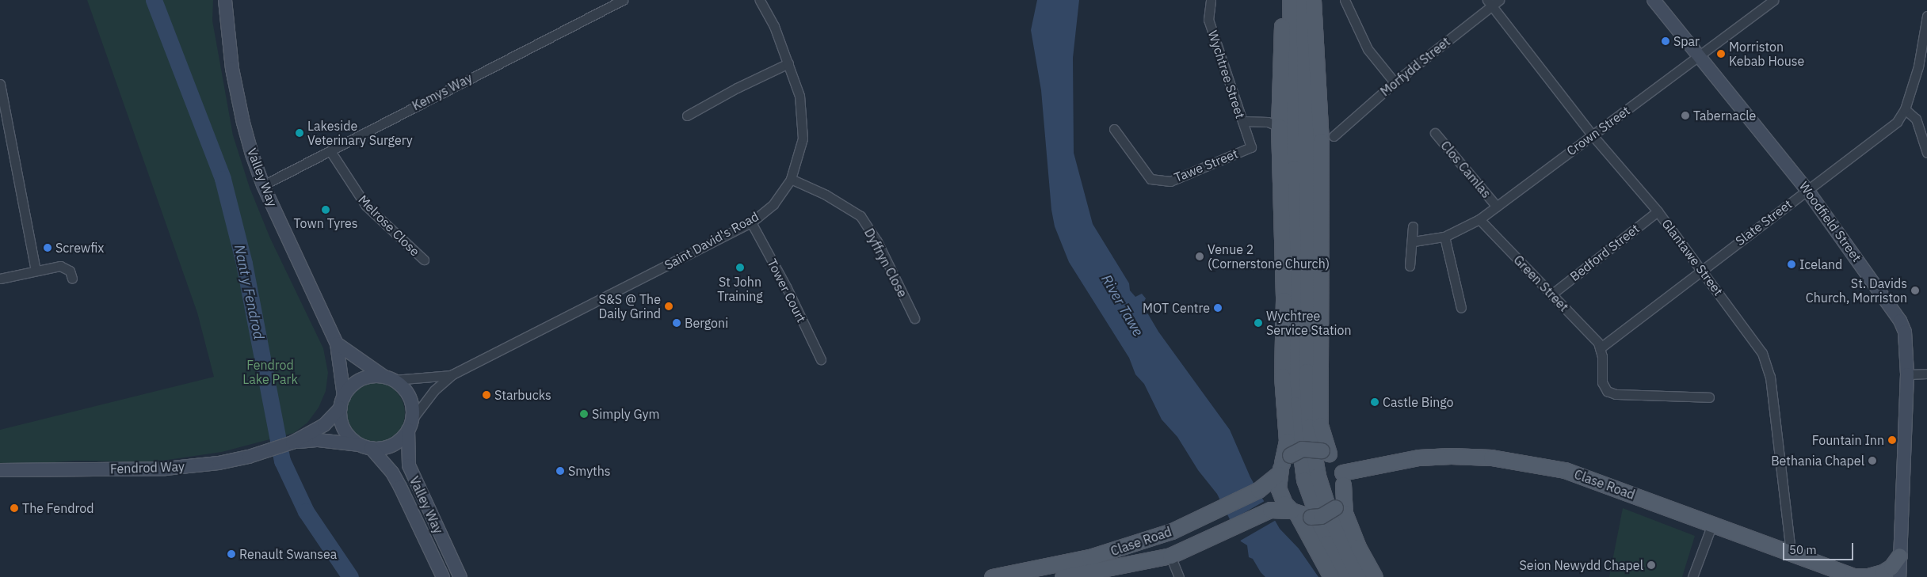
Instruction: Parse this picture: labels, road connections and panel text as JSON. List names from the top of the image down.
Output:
{
  "streets": {
    "main road": ["Clase Road"],
    "street": [
      "Morfydd Street",
      "Wychtree Street",
      "Kemys Way",
      "Crown Street",
      "Tawe Street",
      "Clos Camlas",
      "Valley Way",
      "Woodfield Street",
      "Slate Street",
      "Melrose Close",
      "Saint David's Road",
      "Bedford Street",
      "Glantawe Street",
      "Dyffryn Close",
      "Green Street",
      "Tower Court",
      "Fendrod Way"
    ]
  },
  "crossings": [
    ["Morfydd Street", "Glantawe Street"],
    ["Wychtree Street", "Tawe Street"],
    ["Kemys Way", "Valley Way"],
    ["Kemys Way", "Melrose Close"],
    ["Crown Street", "Clos Camlas"],
    ["Crown Street", "Woodfield Street"],
    ["Crown Street", "Glantawe Street"],
    ["Crown Street", "Green Street"],
    ["Valley Way", "Saint David's Road"],
    ["Valley Way", "Fendrod Way"],
    ["Woodfield Street", "Slate Street"],
    ["Slate Street", "Glantawe Street"],
    ["Slate Street", "Green Street"],
    ["Saint David's Road", "Dyffryn Close"],
    ["Saint David's Road", "Tower Court"],
    ["Saint David's Road", "Fendrod Way"],
    ["Bedford Street", "Glantawe Street"],
    ["Bedford Street", "Green Street"],
    ["Glantawe Street", "Clase Road"]
  ],
  "water": ["Nant y Fendrod", "River Tawe"],
  "parks": ["Fendrod Lake Park"],
  "places": [
    "Spar",
    "Morriston Kebab House",
    "Tabernacle",
    "Lakeside Veterinary Surgery",
    "Town Tyres",
    "Screwfix",
    "Venue 2 (Cornerstone Church)",
    "Iceland",
    "St John Training",
    "St. Davids Church, Morriston",
    "S&S @ The Daily Grind",
    "MOT Centre",
    "Bergoni",
    "Wychtree Service Station",
    "Starbucks",
    "Castle Bingo",
    "Simply Gym",
    "Fountain Inn",
    "Bethania Chapel",
    "Smyths",
    "The Fendrod",
    "Renault Swansea",
    "Seion Newydd Chapel"
  ],
  "scale_bar": "50 m"
}
